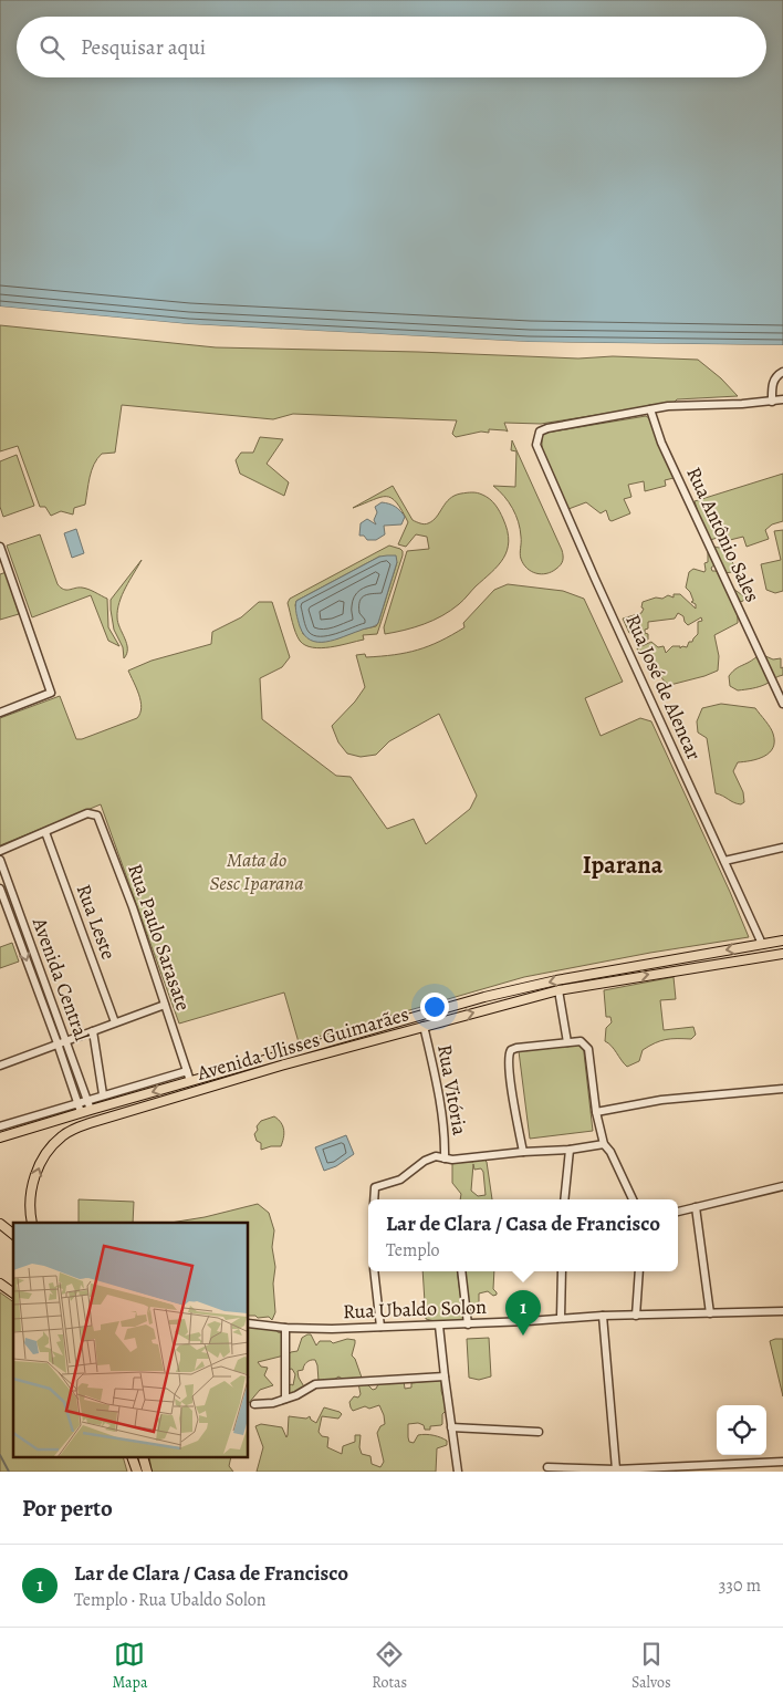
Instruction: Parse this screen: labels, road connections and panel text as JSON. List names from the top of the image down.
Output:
{
  "streets": {
    "main road": ["Avenida Ulisses Guimarães"],
    "street": [
      "Rua Antônio Sales",
      "Rua José de Alencar",
      "Rua Leste",
      "Rua Paulo Sarasate",
      "Avenida Central",
      "Rua Vitória",
      "Rua Ubaldo Solon"
    ]
  },
  "crossings": [
    ["Rua Antônio Sales", "Rua José de Alencar"],
    ["Rua José de Alencar", "Avenida Ulisses Guimarães"],
    ["Rua Leste", "Rua Paulo Sarasate"],
    ["Rua Paulo Sarasate", "Avenida Ulisses Guimarães"],
    ["Avenida Central", "Avenida Ulisses Guimarães"],
    ["Avenida Ulisses Guimarães", "Rua Vitória"]
  ],
  "districts": ["Iparana"],
  "parks": ["Mata do Sesc Iparana"],
  "page": {
    "search": "Pesquisar aqui",
    "popup": ["Lar de Clara / Casa de Francisco", "Templo"],
    "pins": "1",
    "heading": "Por perto",
    "list": [
      {
        "mark": "1",
        "name": "Lar de Clara / Casa de Francisco",
        "note": "Templo · Rua Ubaldo Solon",
        "value": "330 m"
      }
    ],
    "nav": ["Mapa", "Rotas", "Salvos"]
  }
}
